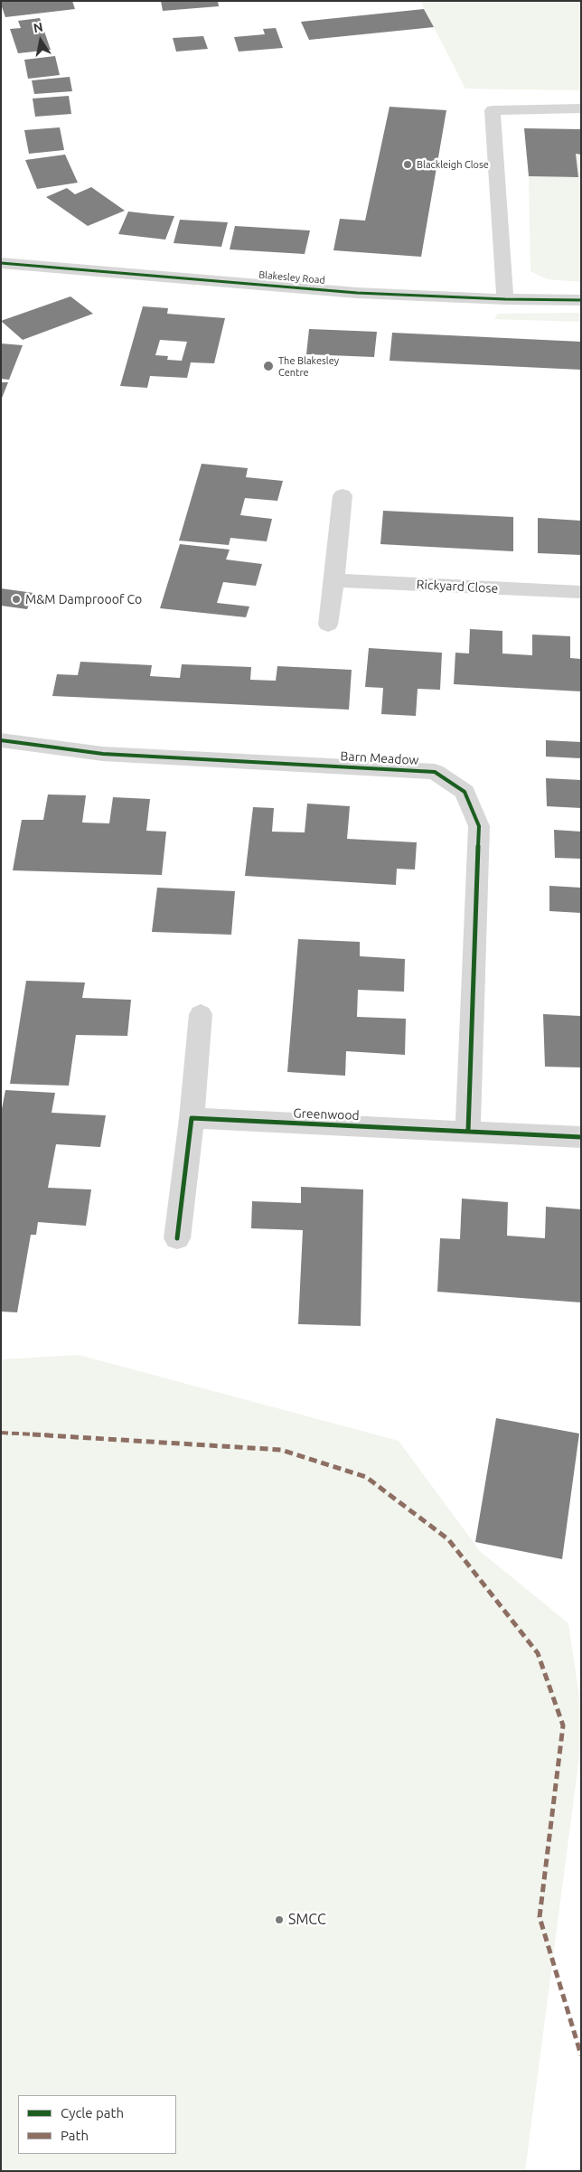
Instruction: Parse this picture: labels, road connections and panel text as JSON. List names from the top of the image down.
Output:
{
  "streets": {
    "street": [
      "Blakesley Road",
      "Rickyard Close",
      "Barn Meadow",
      "Greenwood"
    ]
  },
  "crossings": [
    ["Barn Meadow", "Greenwood"]
  ],
  "places": [
    "Blackleigh Close",
    "The Blakesley Centre",
    "M&M Damprooof Co",
    "SMCC"
  ],
  "legend": ["Cycle path", "Path"],
  "north": "top"
}
